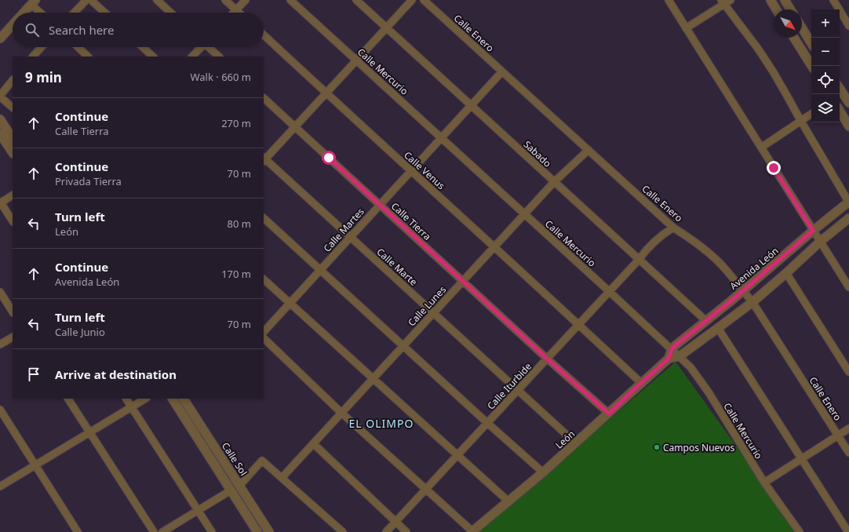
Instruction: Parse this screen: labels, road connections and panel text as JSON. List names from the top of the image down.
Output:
{
  "streets": {
    "street": [
      "Calle Enero",
      "Calle Mercurio",
      "Sabado",
      "Calle Venus",
      "Calle Tierra",
      "Calle Martes",
      "Calle Marte",
      "Avenida León",
      "Calle Lunes",
      "Calle Iturbide",
      "León",
      "Calle Sol"
    ]
  },
  "crossings": [
    ["Calle Enero", "Calle Martes"],
    ["Calle Enero", "Avenida León"],
    ["Calle Enero", "Calle Lunes"],
    ["Calle Enero", "Calle Iturbide"],
    ["Calle Mercurio", "Calle Martes"],
    ["Calle Mercurio", "Avenida León"],
    ["Calle Mercurio", "Calle Lunes"],
    ["Calle Mercurio", "Calle Iturbide"],
    ["Calle Mercurio", "León"],
    ["Sabado", "Calle Martes"],
    ["Sabado", "Avenida León"],
    ["Sabado", "Calle Lunes"],
    ["Sabado", "Calle Iturbide"],
    ["Calle Venus", "Calle Martes"],
    ["Calle Venus", "Calle Lunes"],
    ["Calle Venus", "Calle Iturbide"],
    ["Calle Venus", "León"],
    ["Calle Tierra", "Calle Martes"],
    ["Calle Tierra", "Calle Lunes"],
    ["Calle Tierra", "Calle Iturbide"],
    ["Calle Tierra", "León"],
    ["Calle Martes", "Calle Marte"],
    ["Calle Marte", "Calle Lunes"],
    ["Calle Marte", "Calle Iturbide"],
    ["Calle Marte", "León"]
  ],
  "districts": ["EL OLIMPO"],
  "places": ["Campos Nuevos"],
  "north": "bottom right",
  "page": {
    "map_buttons": ["+", "−"],
    "search": "Search here",
    "heading": ["9 min", "Walk · 660 m"],
    "list": [
      ["Continue", "Calle Tierra", "270 m"],
      ["Continue", "Privada Tierra", "70 m"],
      ["Turn left", "León", "80 m"],
      ["Continue", "Avenida León", "170 m"],
      ["Turn left", "Calle Junio", "70 m"],
      "Arrive at destination"
    ]
  }
}
